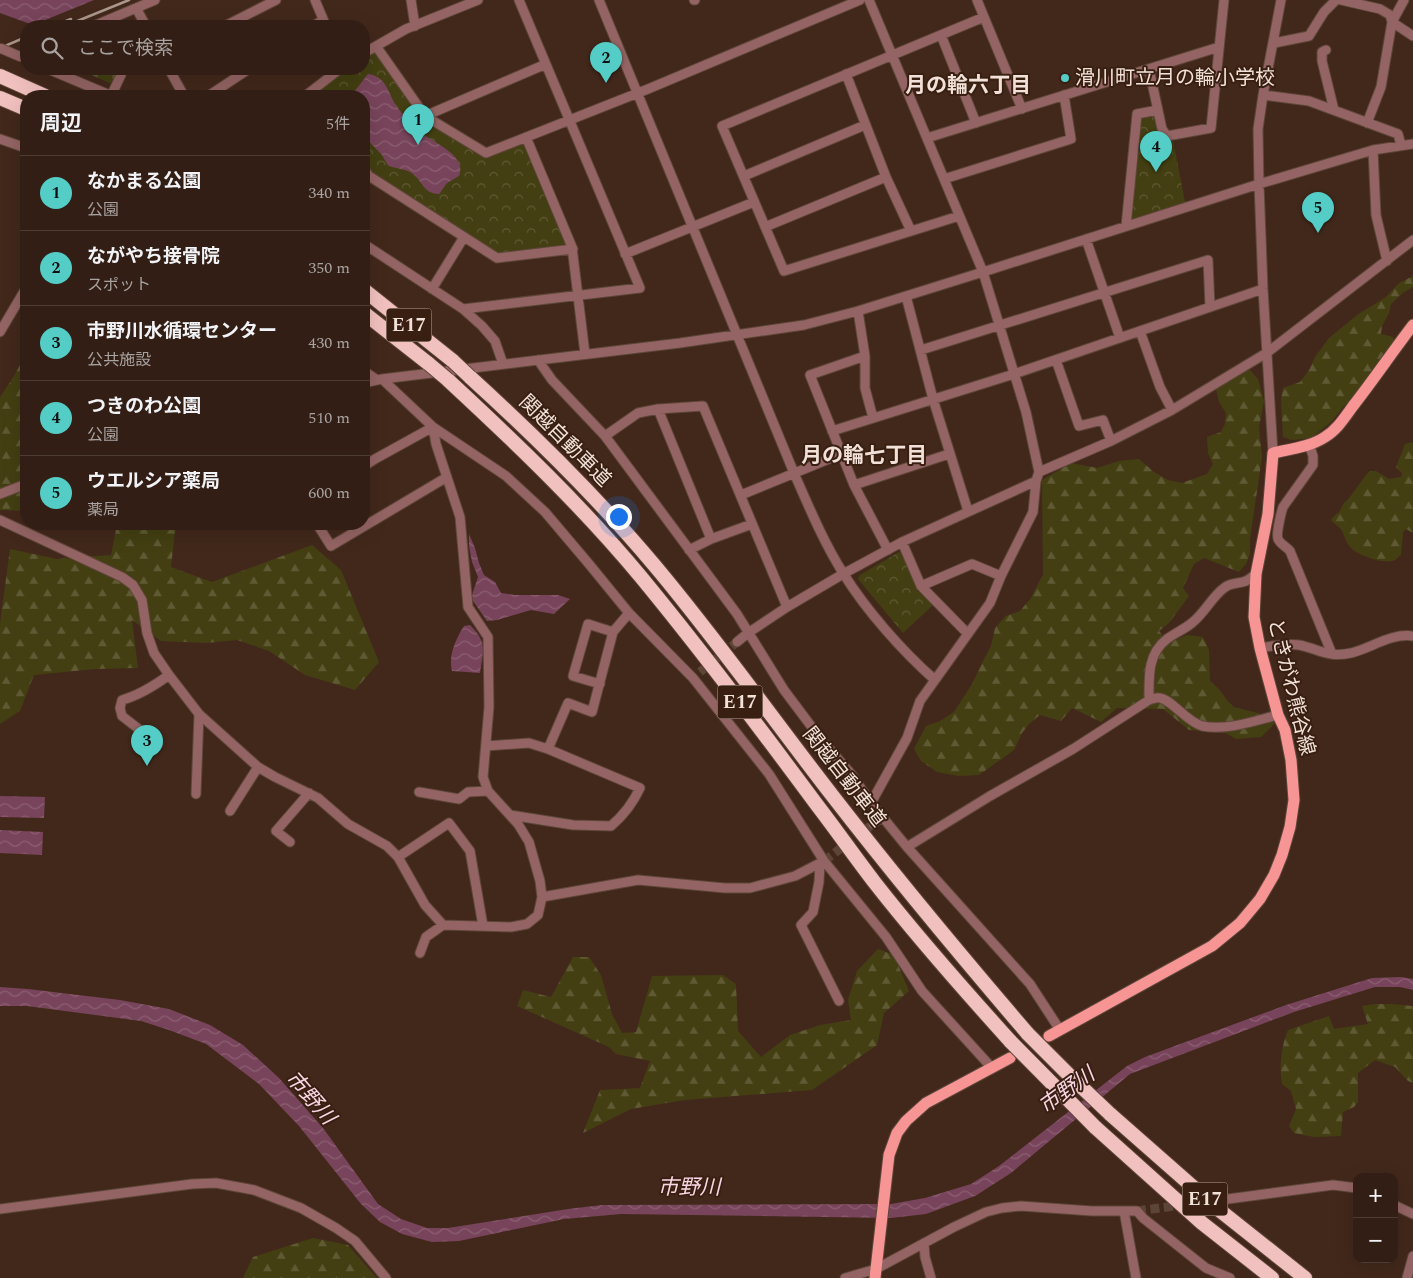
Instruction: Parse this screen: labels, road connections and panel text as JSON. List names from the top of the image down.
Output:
{
  "streets": {
    "highway": ["E17", "関越自動車道"],
    "main road": ["ときがわ熊谷線"]
  },
  "districts": ["月の輪六丁目", "月の輪七丁目"],
  "water": ["市野川"],
  "places": ["滑川町立月の輪小学校"],
  "page": {
    "search": "ここで検索",
    "pins": [
      "2",
      "1",
      "4",
      "5",
      "3"
    ],
    "heading": ["周辺", "5件"],
    "list": [
      {
        "mark": "1",
        "name": "なかまる公園",
        "note": "公園",
        "value": "340 m"
      },
      {
        "mark": "2",
        "name": "ながやち接骨院",
        "note": "スポット",
        "value": "350 m"
      },
      {
        "mark": "3",
        "name": "市野川水循環センター",
        "note": "公共施設",
        "value": "430 m"
      },
      {
        "mark": "4",
        "name": "つきのわ公園",
        "note": "公園",
        "value": "510 m"
      },
      {
        "mark": "5",
        "name": "ウエルシア薬局",
        "note": "薬局",
        "value": "600 m"
      }
    ],
    "map_buttons": ["+", "−"]
  }
}
